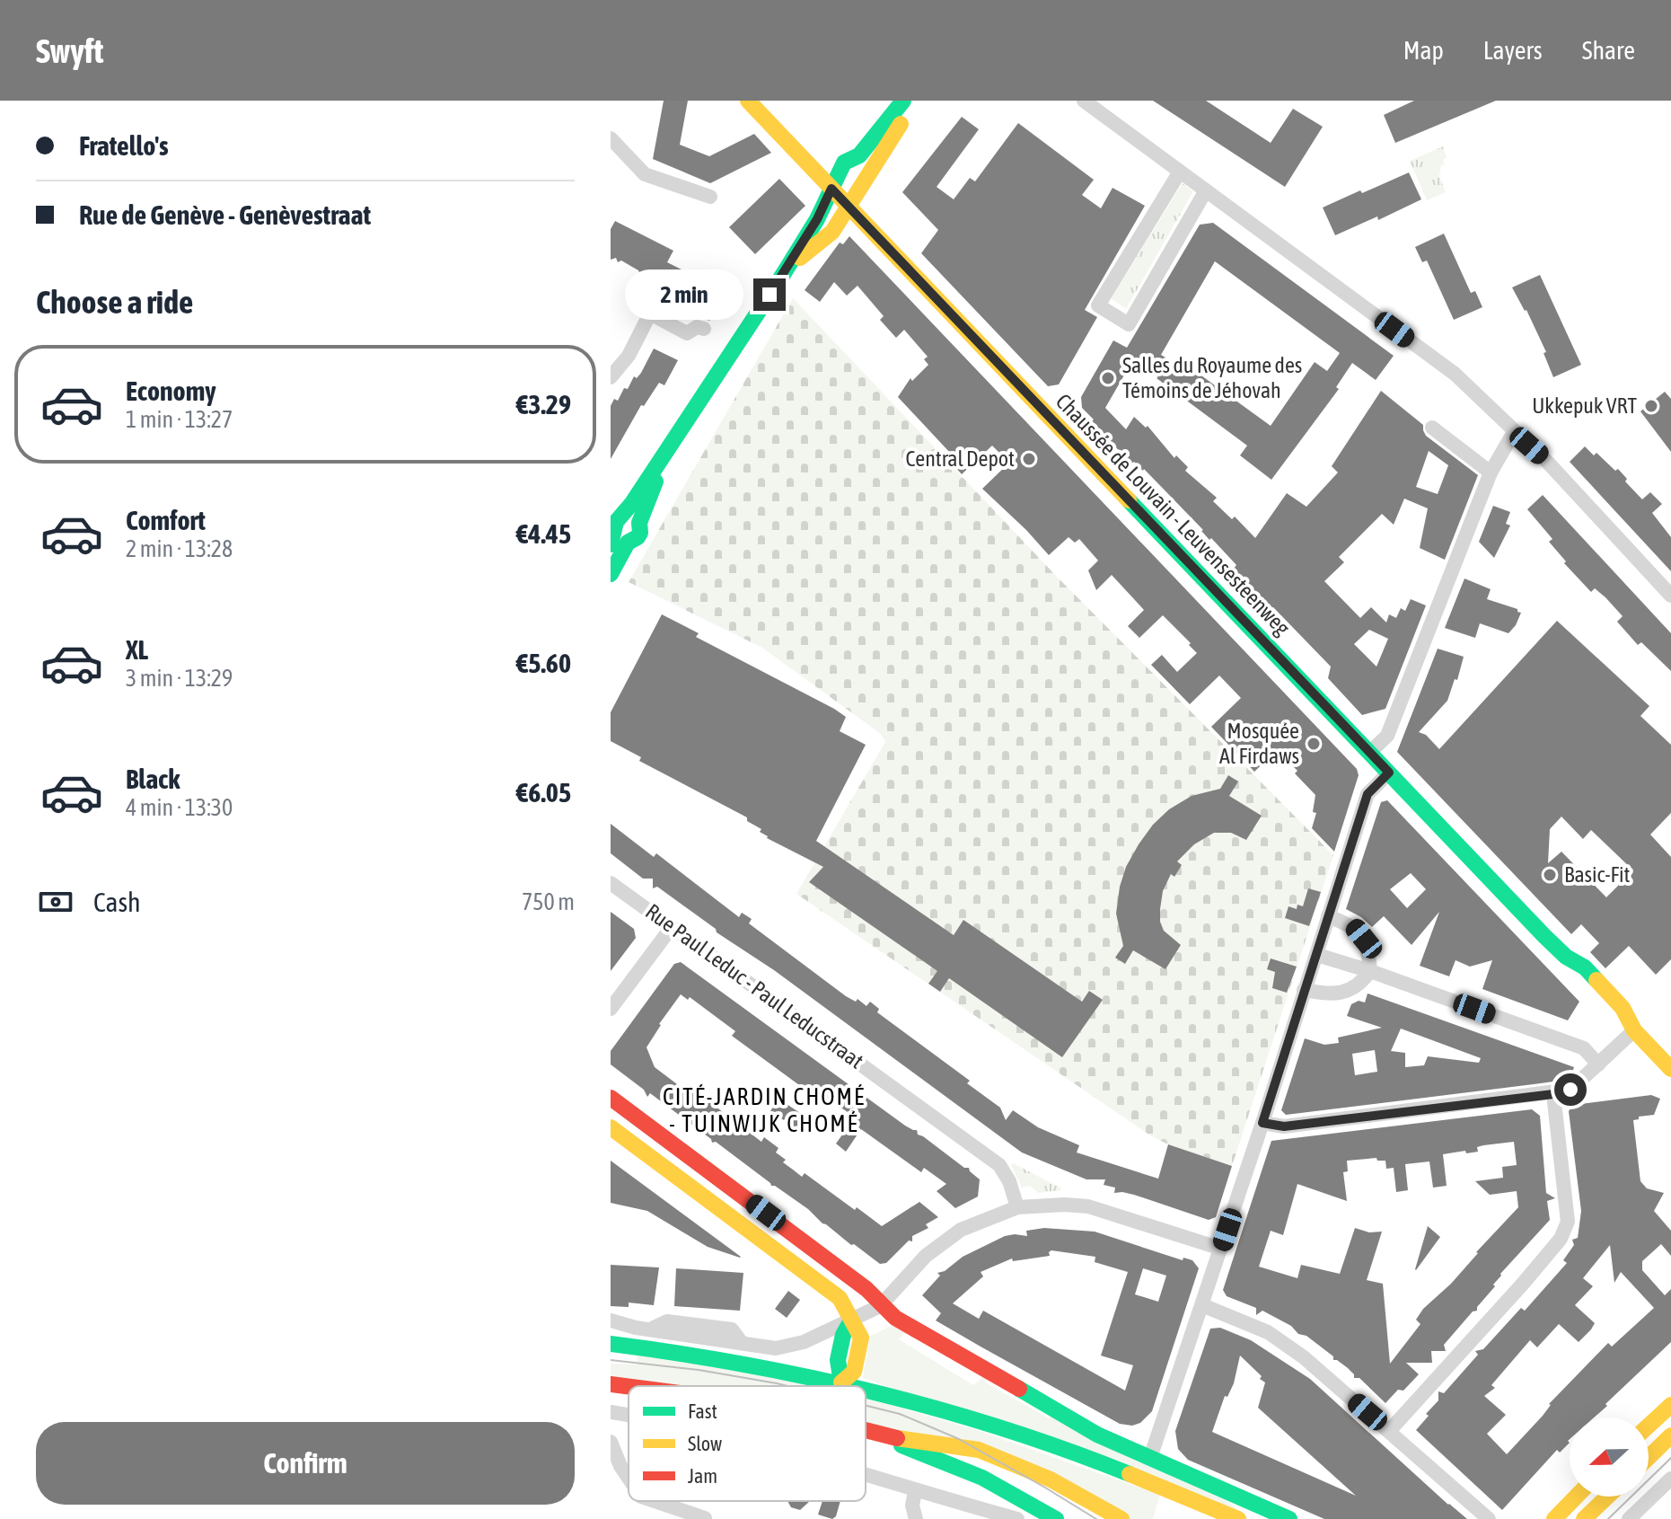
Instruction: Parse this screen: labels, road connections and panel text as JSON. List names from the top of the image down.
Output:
{
  "streets": {
    "main road": ["Chaussée de Louvain - Leuvensesteenweg"],
    "street": ["Rue Paul Leduc - Paul Leducstraat"]
  },
  "districts": ["CITÉ-JARDIN CHOMÉ - TUINWIJK CHOMÉ"],
  "places": [
    "Salles du Royaume des Témoins de Jéhovah",
    "Ukkepuk VRT",
    "Central Depot",
    "Mosquée Al Firdaws",
    "Basic-Fit"
  ],
  "legend": ["Fast", "Slow", "Jam"],
  "north": "left",
  "page": {
    "header": "Swyft",
    "nav": ["Map", "Layers", "Share"],
    "banner": ["Fratello's", "Rue de Genève - Genèvestraat"],
    "heading": "Choose a ride",
    "bubble": "2 min",
    "list": [
      {
        "name": "Economy",
        "note": "1 min · 13:27",
        "value": "€3.29"
      },
      {
        "name": "Comfort",
        "note": "2 min · 13:28",
        "value": "€4.45"
      },
      {
        "name": "XL",
        "note": "3 min · 13:29",
        "value": "€5.60"
      },
      {
        "name": "Black",
        "note": "4 min · 13:30",
        "value": "€6.05"
      }
    ],
    "pay": ["Cash", "750 m"],
    "buttons": "Confirm"
  }
}
